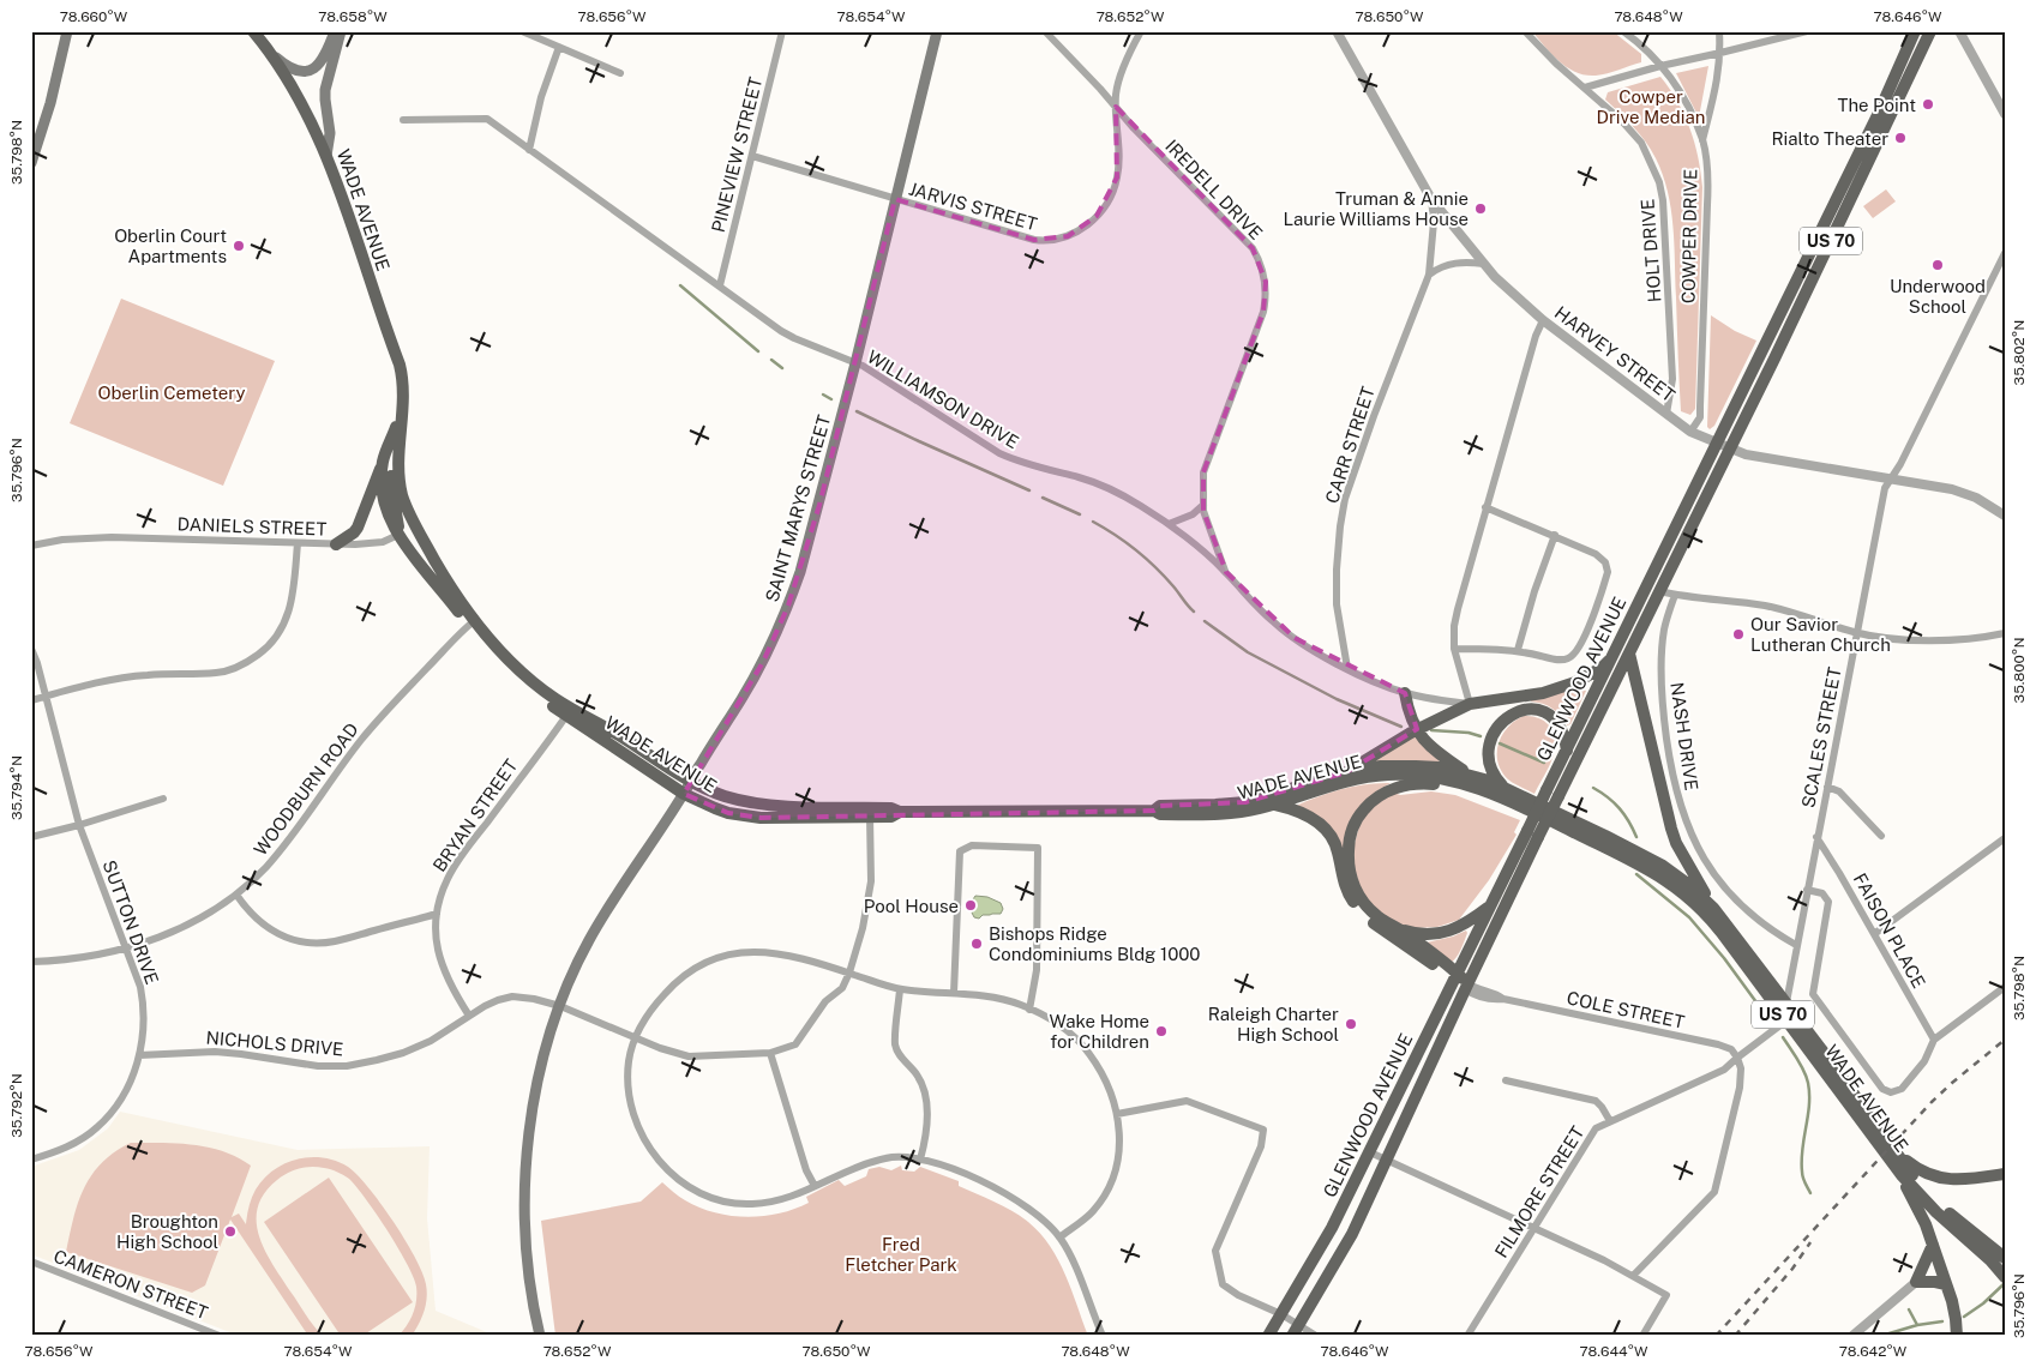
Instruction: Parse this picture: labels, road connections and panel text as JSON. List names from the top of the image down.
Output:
{
  "streets": {
    "main road": [
      "WADE AVENUE",
      "US 70",
      "SAINT MARYS STREET",
      "GLENWOOD AVENUE"
    ],
    "street": [
      "PINEVIEW STREET",
      "IREDELL DRIVE",
      "JARVIS STREET",
      "COWPER DRIVE",
      "HOLT DRIVE",
      "HARVEY STREET",
      "WILLIAMSON DRIVE",
      "CARR STREET",
      "DANIELS STREET",
      "NASH DRIVE",
      "SCALES STREET",
      "WOODBURN ROAD",
      "BRYAN STREET",
      "SUTTON DRIVE",
      "FAISON PLACE",
      "COLE STREET",
      "NICHOLS DRIVE",
      "FILMORE STREET",
      "CAMERON STREET"
    ]
  },
  "crossings": [
    ["PINEVIEW STREET", "JARVIS STREET"],
    ["PINEVIEW STREET", "WILLIAMSON DRIVE"],
    ["IREDELL DRIVE", "JARVIS STREET"],
    ["IREDELL DRIVE", "WILLIAMSON DRIVE"],
    ["JARVIS STREET", "SAINT MARYS STREET"],
    ["WADE AVENUE", "US 70"],
    ["WADE AVENUE", "SAINT MARYS STREET"],
    ["WADE AVENUE", "DANIELS STREET"],
    ["WADE AVENUE", "SCALES STREET"],
    ["WADE AVENUE", "WOODBURN ROAD"],
    ["WADE AVENUE", "BRYAN STREET"],
    ["WADE AVENUE", "NICHOLS DRIVE"],
    ["WADE AVENUE", "FILMORE STREET"],
    ["COWPER DRIVE", "HARVEY STREET"],
    ["US 70", "GLENWOOD AVENUE"],
    ["HOLT DRIVE", "HARVEY STREET"],
    ["HARVEY STREET", "CARR STREET"],
    ["HARVEY STREET", "GLENWOOD AVENUE"],
    ["HARVEY STREET", "SCALES STREET"],
    ["WILLIAMSON DRIVE", "CARR STREET"],
    ["WILLIAMSON DRIVE", "SAINT MARYS STREET"],
    ["SAINT MARYS STREET", "NICHOLS DRIVE"],
    ["GLENWOOD AVENUE", "COLE STREET"],
    ["NASH DRIVE", "SCALES STREET"],
    ["SCALES STREET", "FAISON PLACE"],
    ["WOODBURN ROAD", "SUTTON DRIVE"],
    ["BRYAN STREET", "NICHOLS DRIVE"],
    ["SUTTON DRIVE", "NICHOLS DRIVE"],
    ["COLE STREET", "FILMORE STREET"]
  ],
  "parks": ["Cowper Drive Median", "Oberlin Cemetery", "Fred Fletcher Park"],
  "places": [
    "The Point",
    "Rialto Theater",
    "Truman & Annie Laurie Williams House",
    "Oberlin Court Apartments",
    "Underwood School",
    "Our Savior Lutheran Church",
    "Pool House",
    "Bishops Ridge Condominiums Bldg 1000",
    "Raleigh Charter High School",
    "Wake Home for Children",
    "Broughton High School"
  ],
  "coordinates": [
    "78.660°W",
    "78.658°W",
    "78.656°W",
    "78.654°W",
    "78.652°W",
    "78.650°W",
    "78.648°W",
    "78.646°W",
    "35.798°N",
    "35.802°N",
    "35.796°N",
    "35.800°N",
    "35.794°N",
    "35.792°N",
    "78.644°W",
    "78.642°W"
  ]
}
